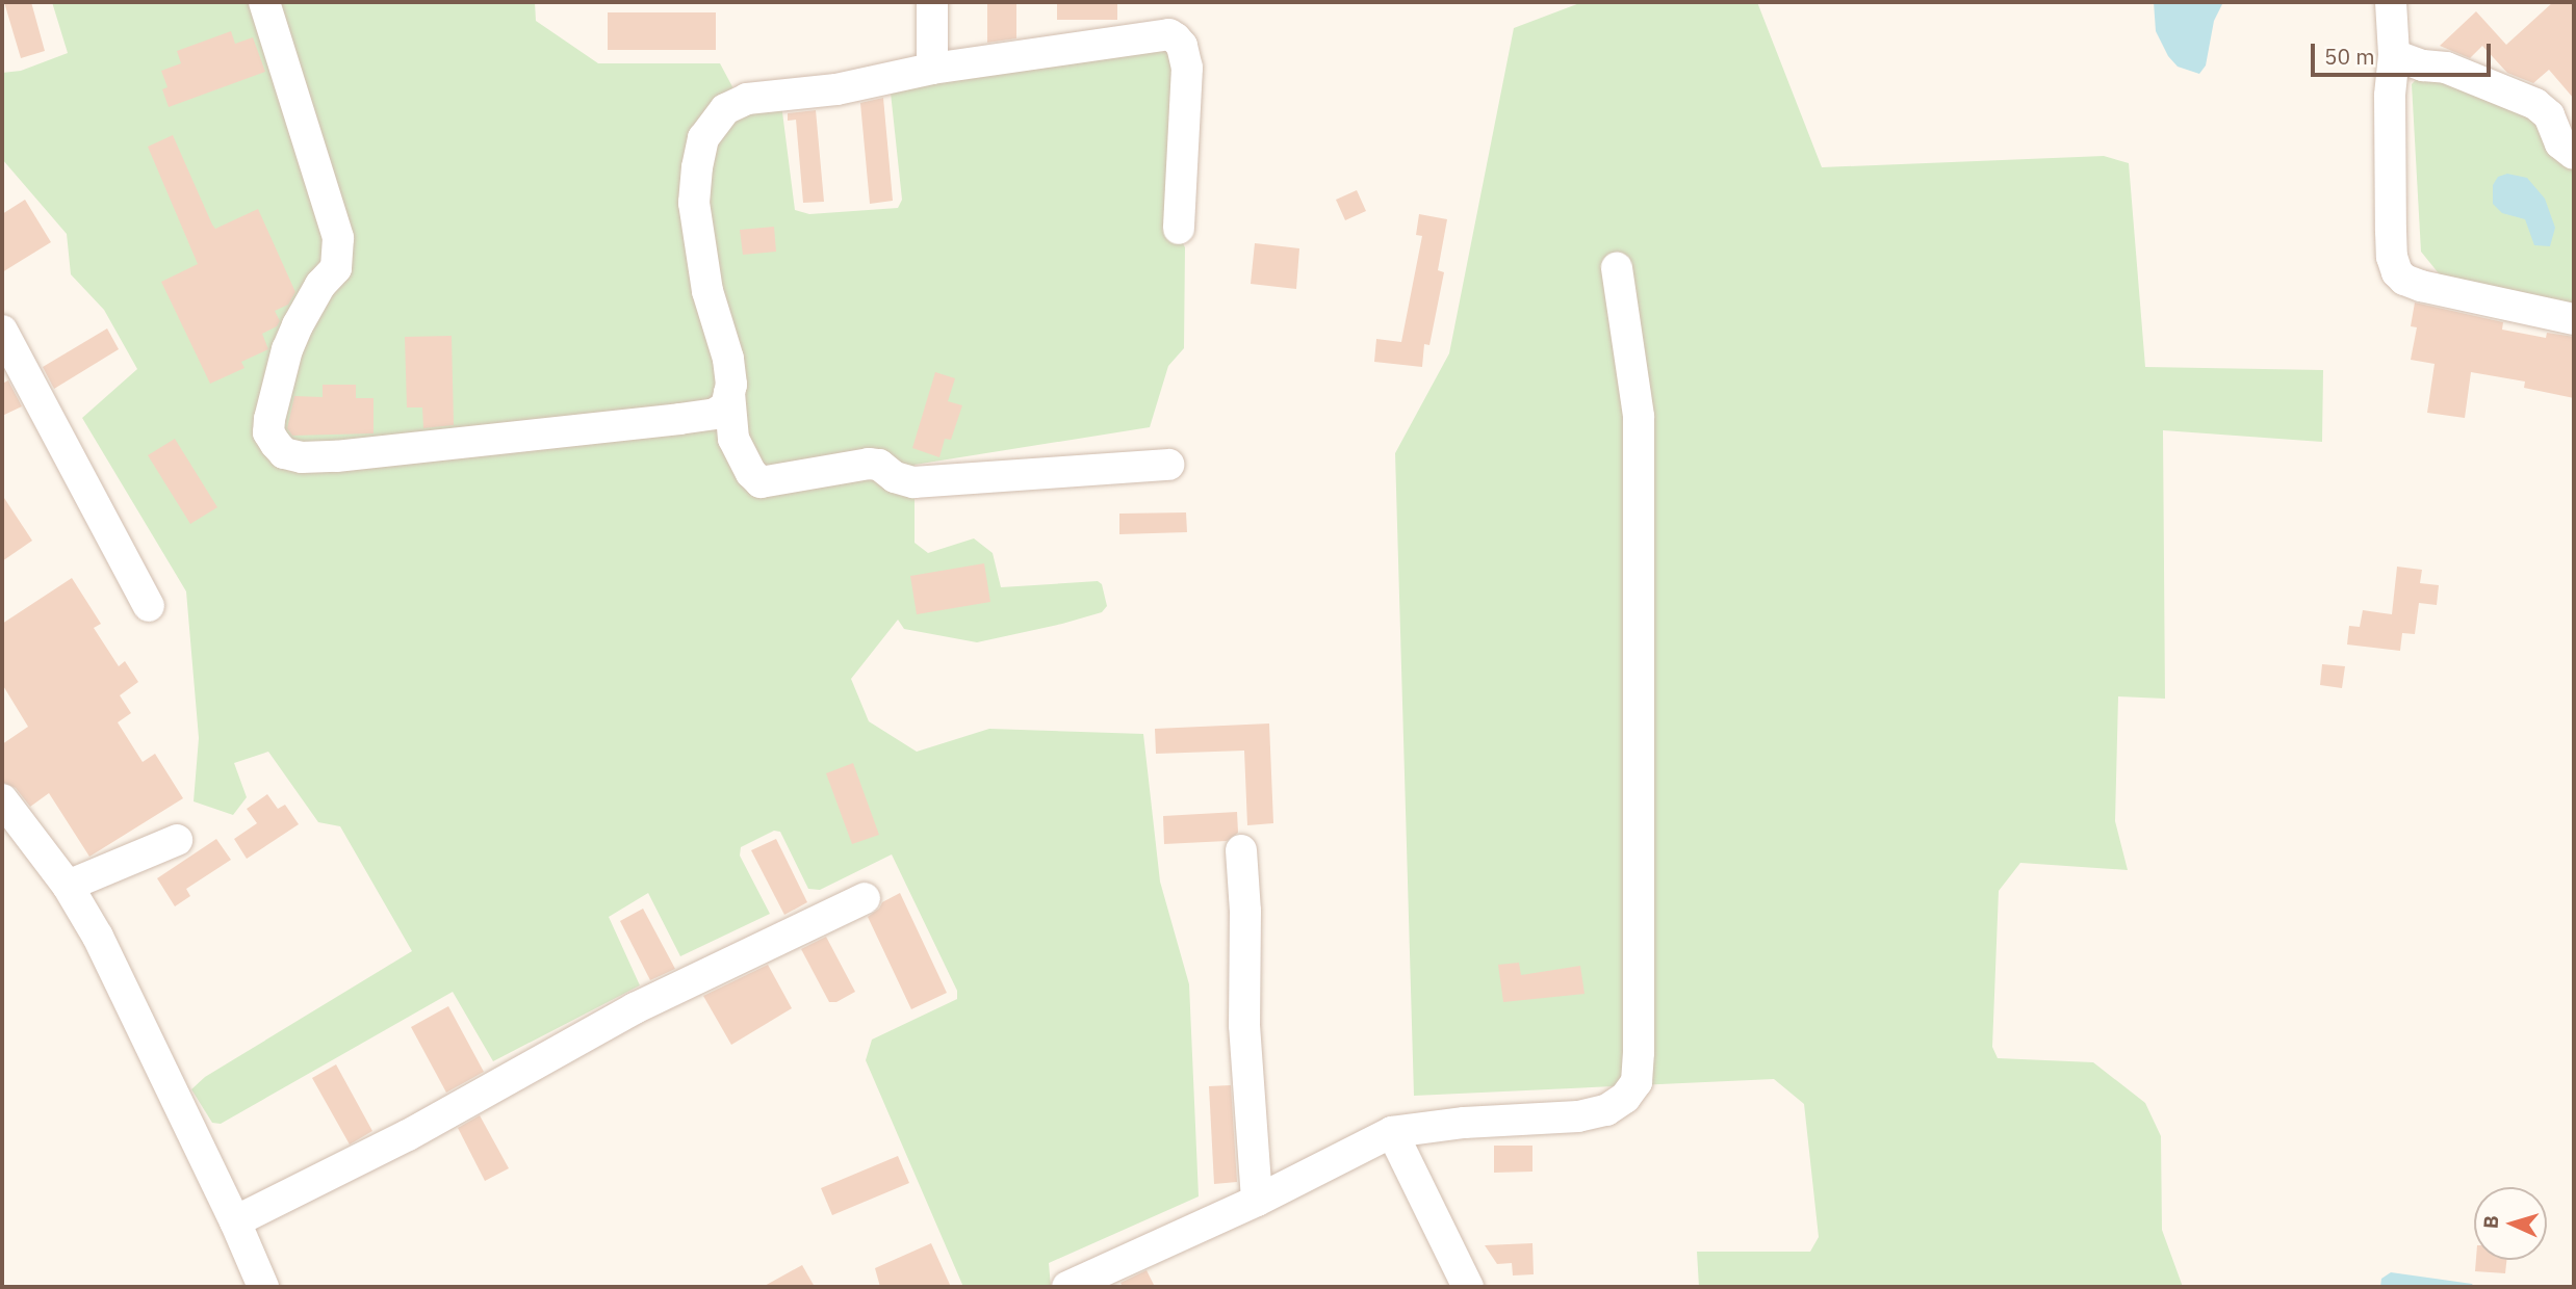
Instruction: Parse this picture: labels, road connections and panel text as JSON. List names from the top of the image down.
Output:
{
  "scale_bar": "50 m",
  "north": "left"
}
